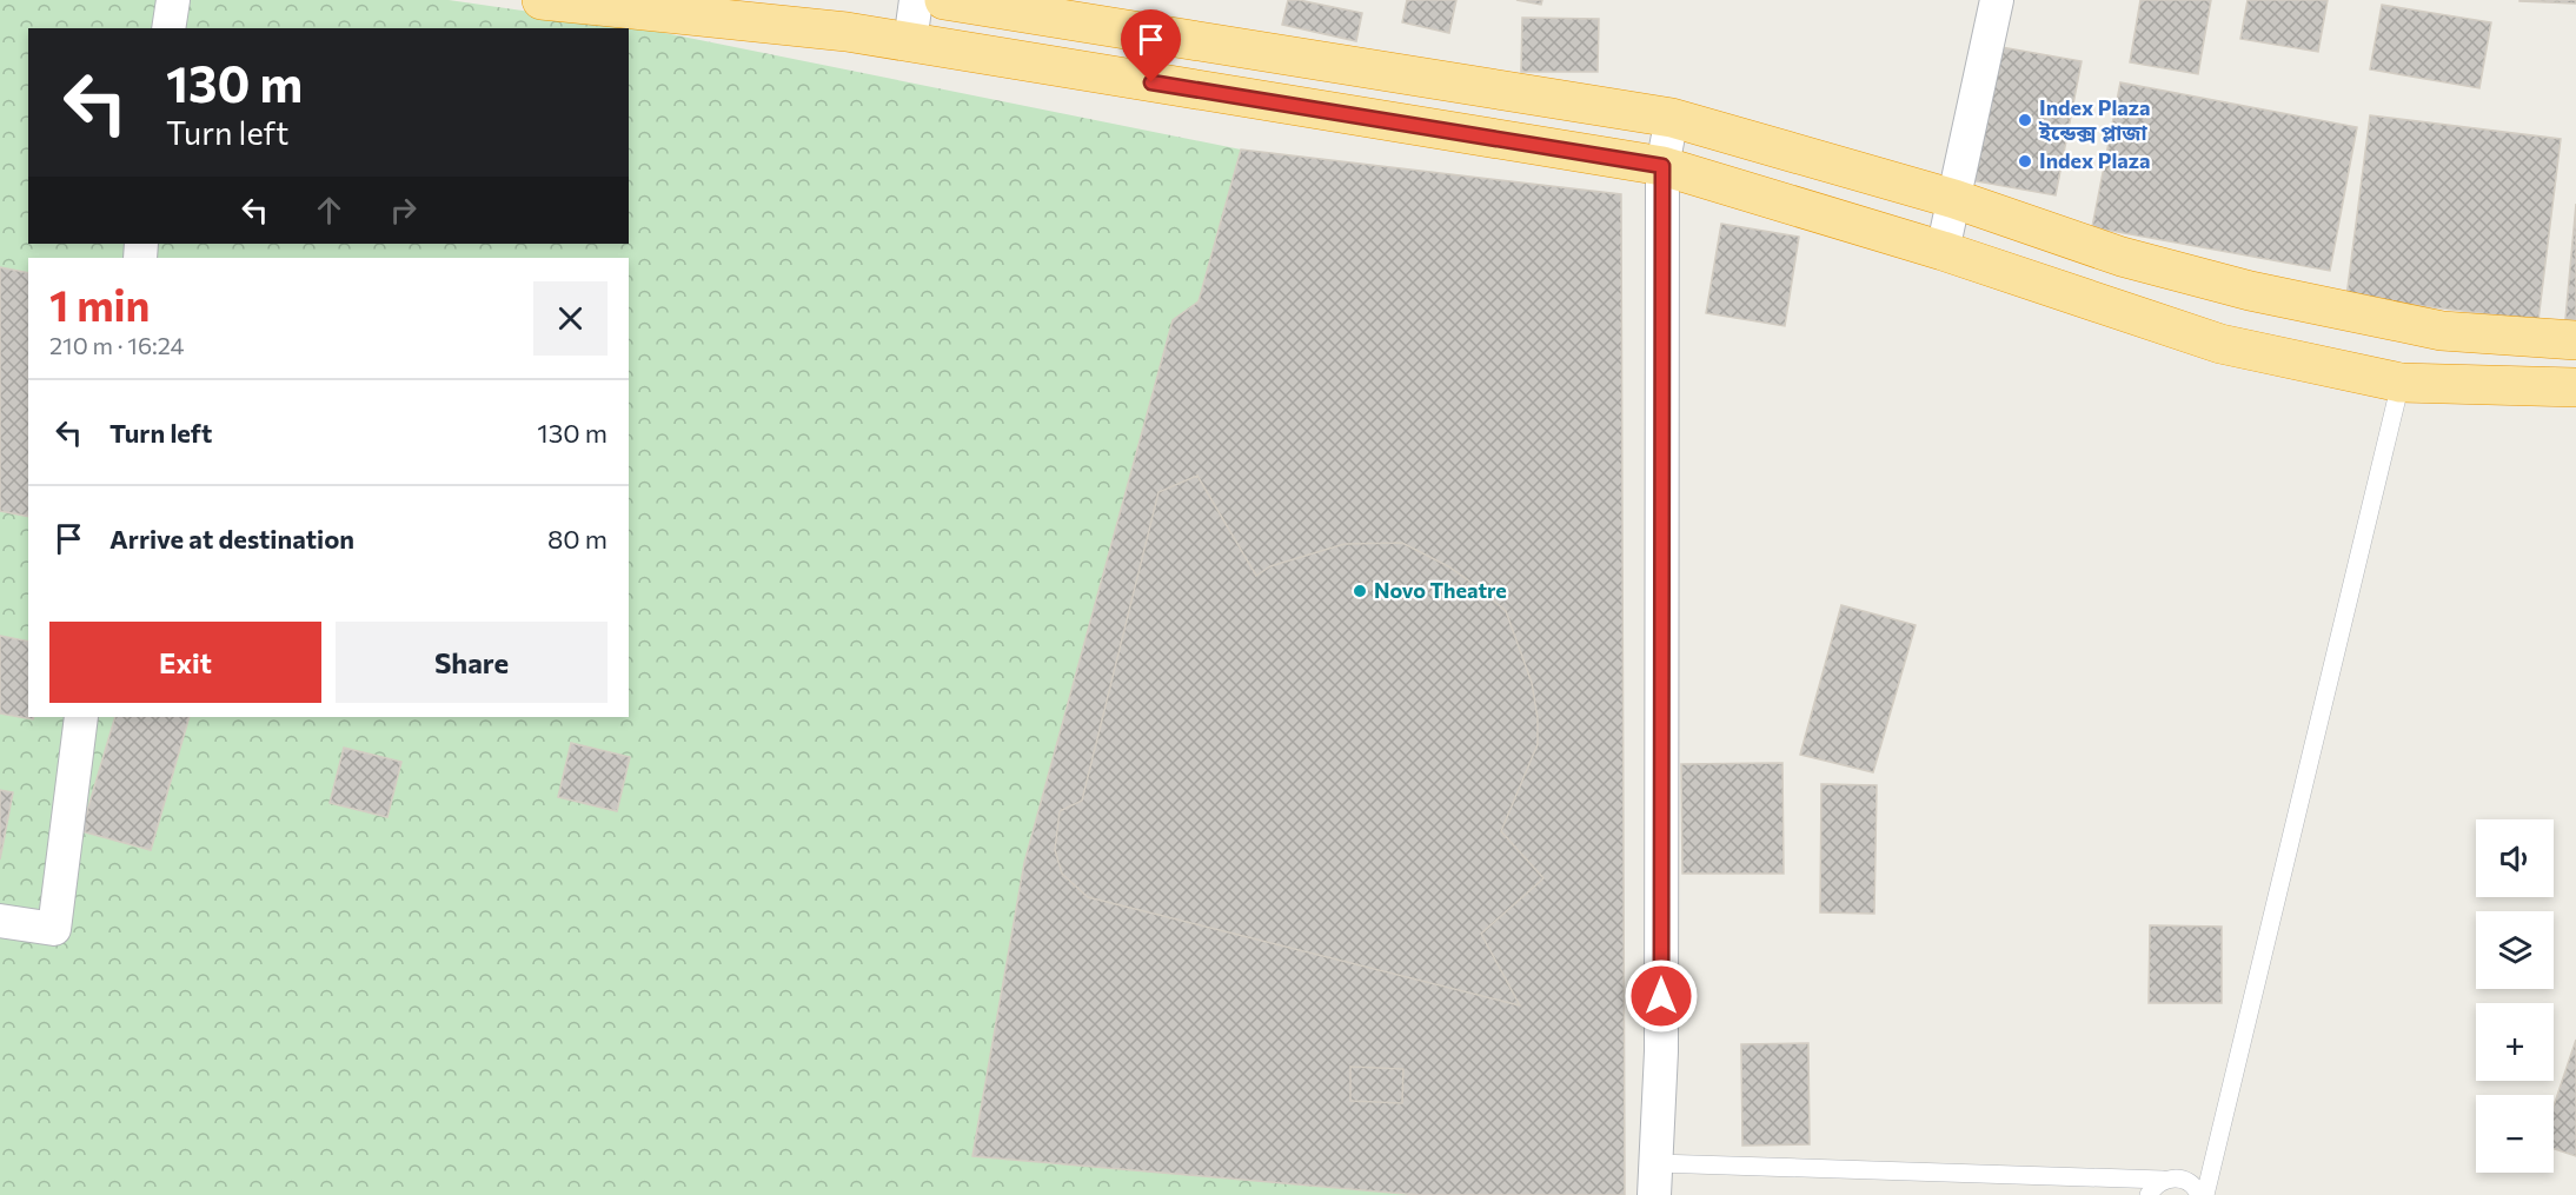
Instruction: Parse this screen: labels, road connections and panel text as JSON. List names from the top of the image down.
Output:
{
  "places": ["Index Plaza ইন্ডেক্স প্লাজা", "Index Plaza", "Novo Theatre"],
  "page": {
    "turn": ["130 m", "Turn left"],
    "heading": ["1 min", "210 m · 16:24"],
    "list": [
      {
        "name": "Turn left",
        "value": "130 m"
      },
      {
        "name": "Arrive at destination",
        "value": "80 m"
      }
    ],
    "buttons": ["Exit", "Share"],
    "map_buttons": ["+", "−"]
  }
}
